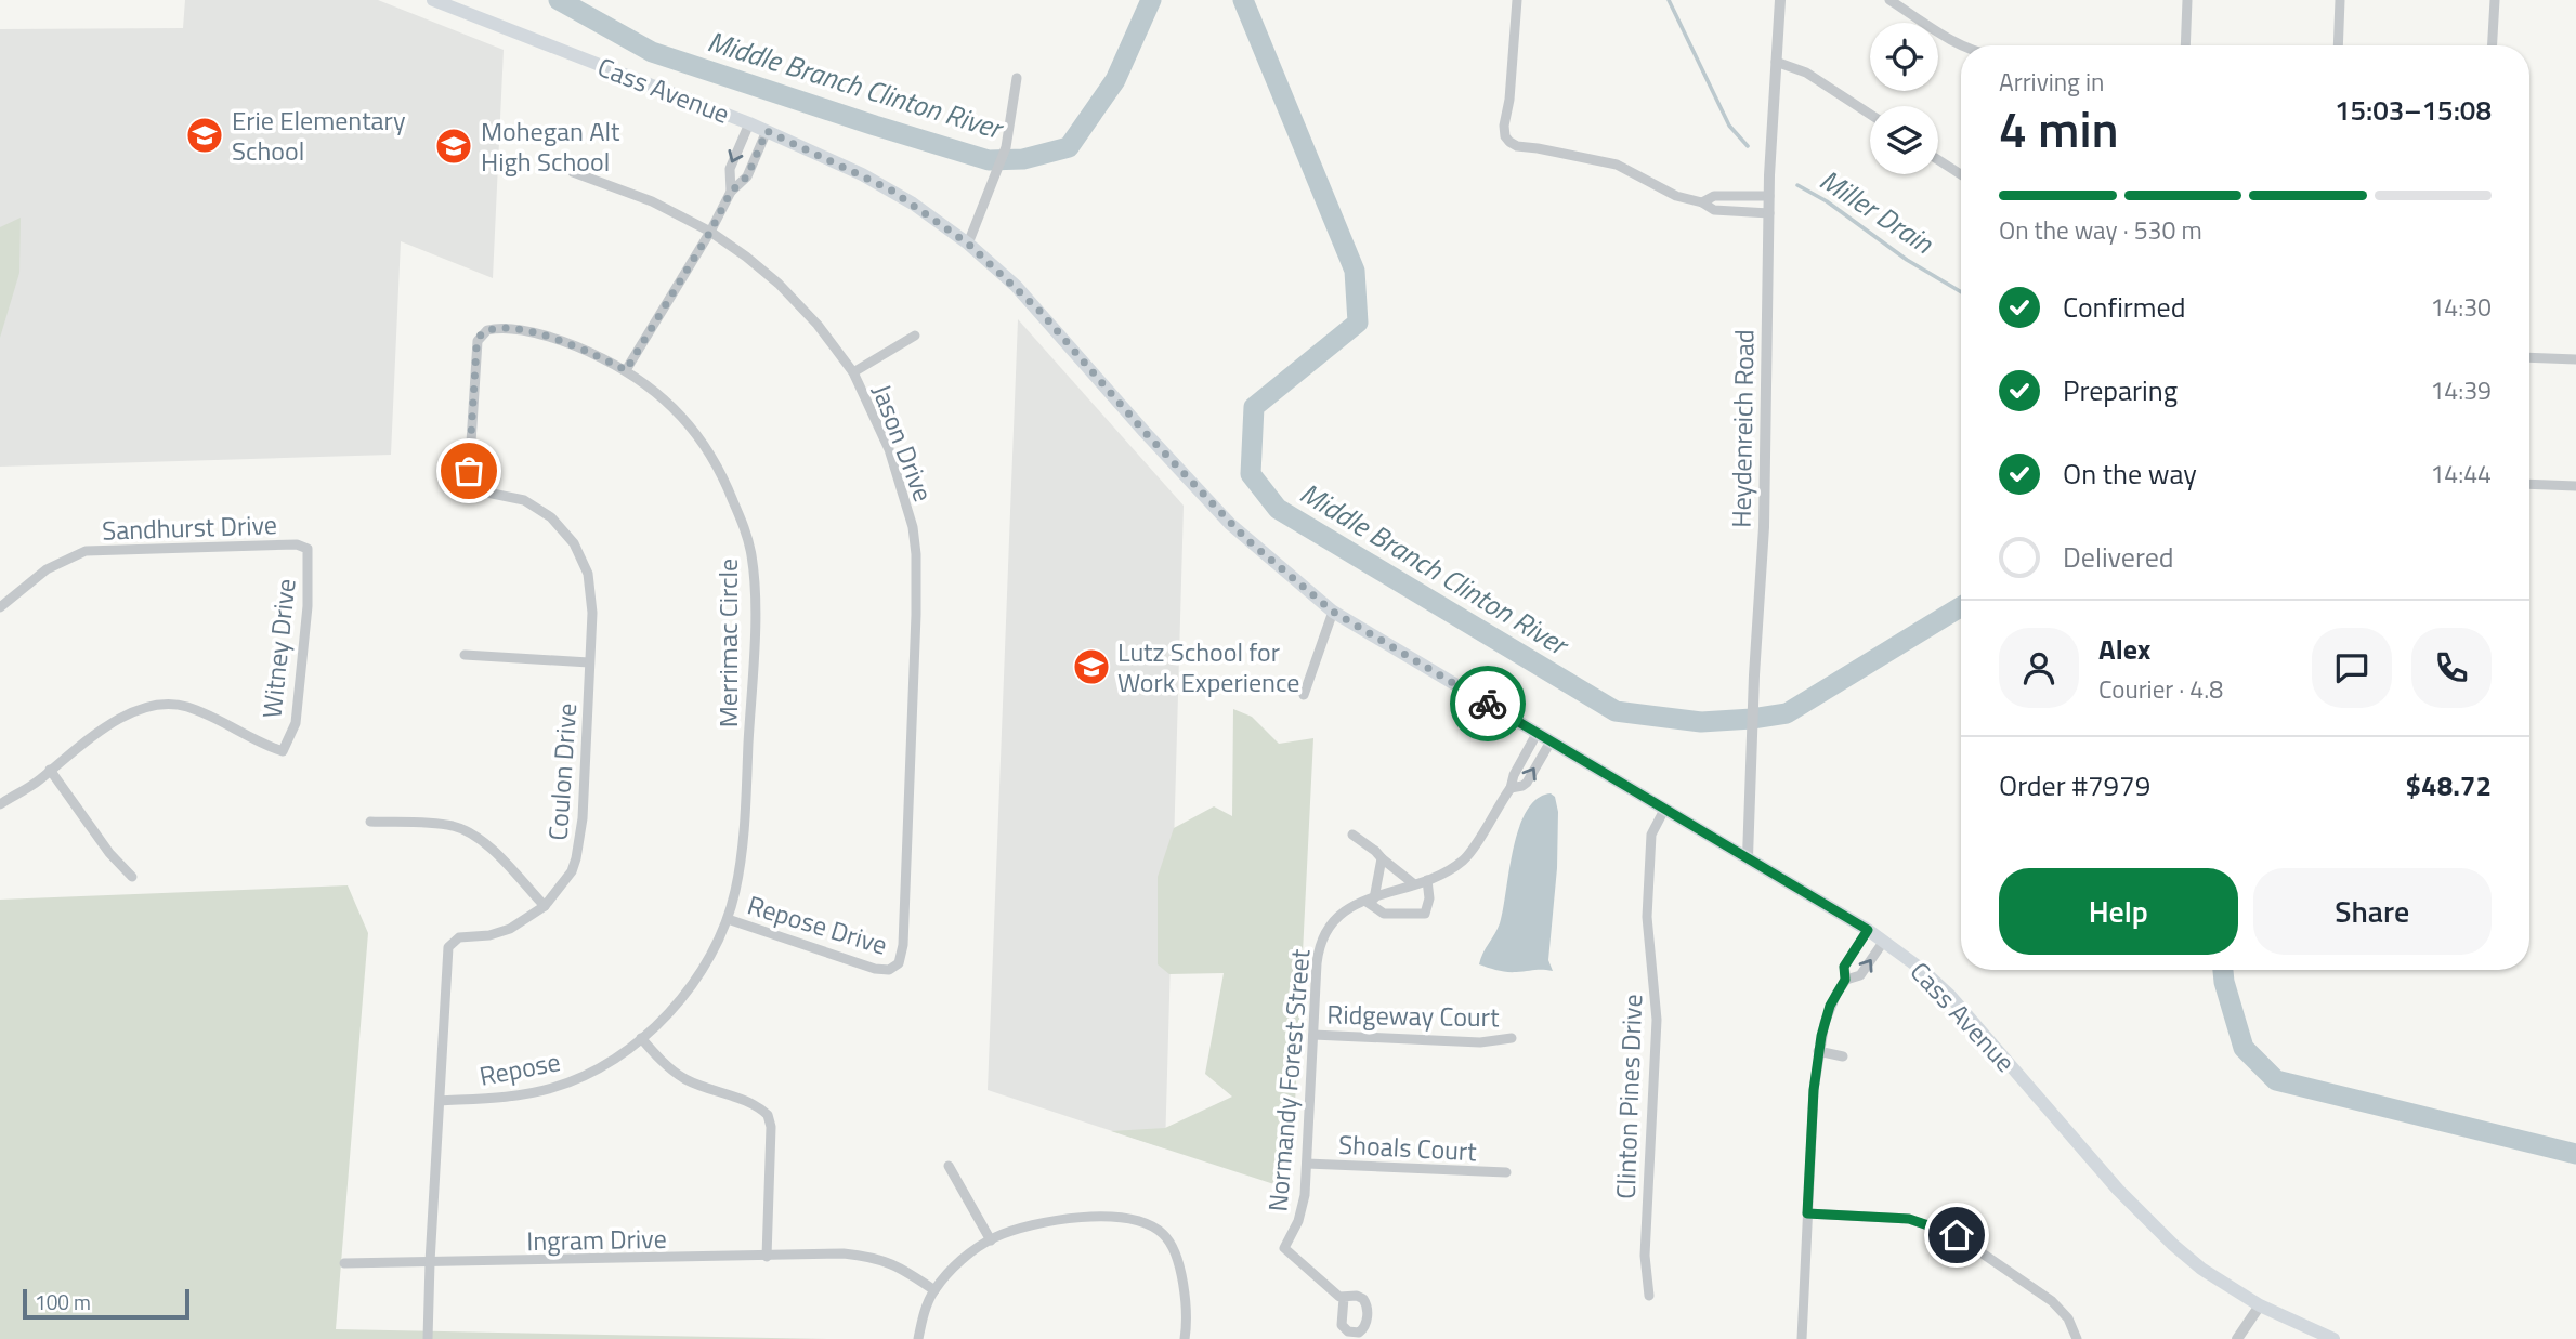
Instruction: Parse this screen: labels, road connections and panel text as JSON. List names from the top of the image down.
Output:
{
  "streets": {
    "main road": ["Cass Avenue"],
    "street": [
      "Heydenreich Road",
      "Jason Drive",
      "Sandhurst Drive",
      "Merrimac Circle",
      "Witney Drive",
      "Coulon Drive",
      "Repose Drive",
      "Ridgeway Court",
      "Repose",
      "Normandy Forest Street",
      "Clinton Pines Drive",
      "Shoals Court",
      "Ingram Drive"
    ]
  },
  "crossings": [
    ["Cass Avenue", "Heydenreich Road"],
    ["Cass Avenue", "Normandy Forest Street"],
    ["Cass Avenue", "Clinton Pines Drive"],
    ["Jason Drive", "Repose Drive"],
    ["Sandhurst Drive", "Witney Drive"],
    ["Merrimac Circle", "Coulon Drive"],
    ["Merrimac Circle", "Repose Drive"],
    ["Merrimac Circle", "Repose"],
    ["Coulon Drive", "Repose"],
    ["Coulon Drive", "Ingram Drive"],
    ["Ridgeway Court", "Normandy Forest Street"],
    ["Normandy Forest Street", "Shoals Court"]
  ],
  "water": ["Middle Branch Clinton River", "Miller Drain"],
  "places": {
    "school or university": ["Erie Elementary School", "Mohegan Alt High School", "Lutz School for Work Experience"]
  },
  "scale_bar": "100 m",
  "page": {
    "heading": ["4 min", "Arriving in", "15:03–15:08"],
    "panel": [
      "Alex",
      "Courier · 4.8",
      "Order #7979",
      "$48.72"
    ],
    "bar": "On the way · 530 m",
    "list": [
      ["Confirmed", "14:30"],
      ["Preparing", "14:39"],
      ["On the way", "14:44"],
      "Delivered"
    ],
    "buttons": ["Help", "Share"],
    "scale": "100 m"
  }
}
